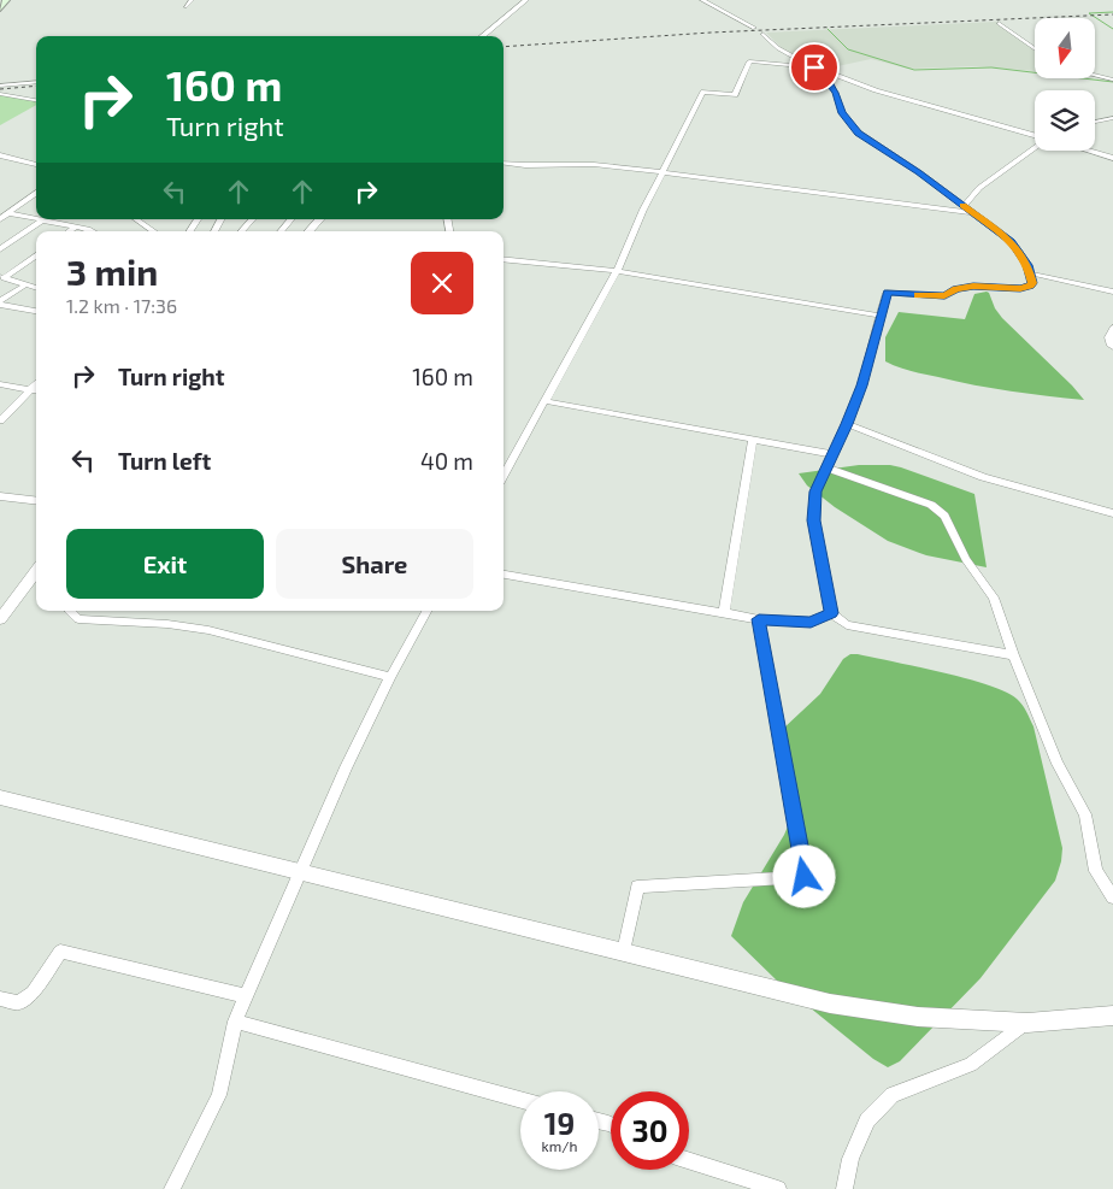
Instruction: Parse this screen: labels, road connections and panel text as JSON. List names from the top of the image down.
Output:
{
  "north": "bottom",
  "page": {
    "turn": ["160 m", "Turn right"],
    "heading": ["3 min", "1.2 km · 17:36"],
    "list": [
      {
        "name": "Turn right",
        "value": "160 m"
      },
      {
        "name": "Turn left",
        "value": "40 m"
      }
    ],
    "buttons": ["Exit", "Share"],
    "speed": "19 km/h",
    "limit": "30"
  }
}
